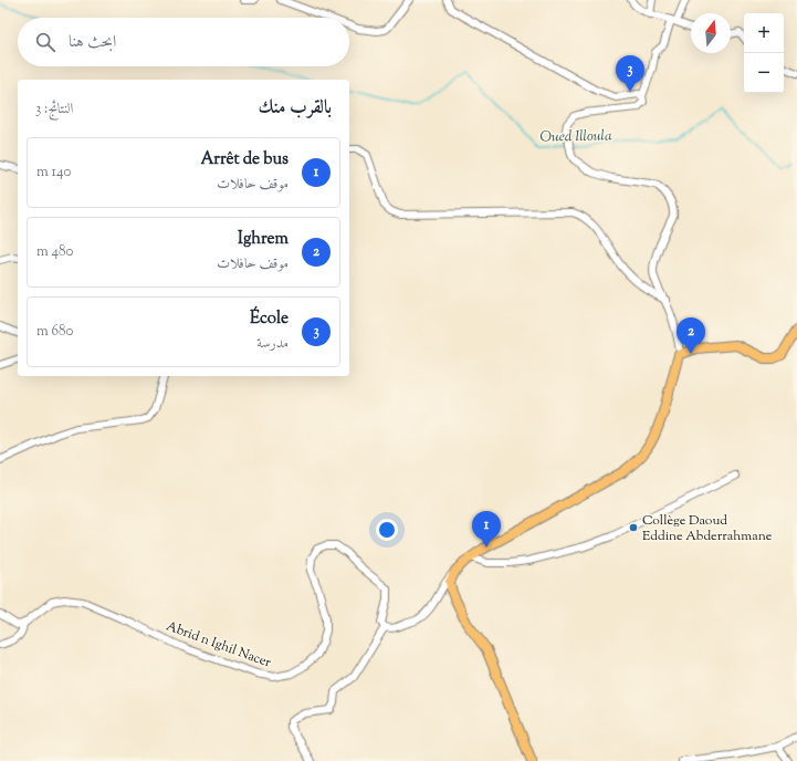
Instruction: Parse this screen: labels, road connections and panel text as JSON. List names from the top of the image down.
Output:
{
  "streets": {
    "street": ["Abrid n Ighil Nacer"]
  },
  "water": ["Oued Illoula"],
  "places": ["Collège Daoud Eddine Abderrahmane"],
  "north": "top",
  "page": {
    "map_buttons": ["+", "−"],
    "search": "ابحث هنا",
    "pins": ["3", "2", "1"],
    "heading": ["بالقرب منك", "النتائج: 3"],
    "list": [
      {
        "mark": "1",
        "name": "Arrêt de bus",
        "note": "موقف حافلات",
        "value": "140 m"
      },
      {
        "mark": "2",
        "name": "Ighrem",
        "note": "موقف حافلات",
        "value": "480 m"
      },
      {
        "mark": "3",
        "name": "École",
        "note": "مدرسة",
        "value": "680 m"
      }
    ]
  }
}
